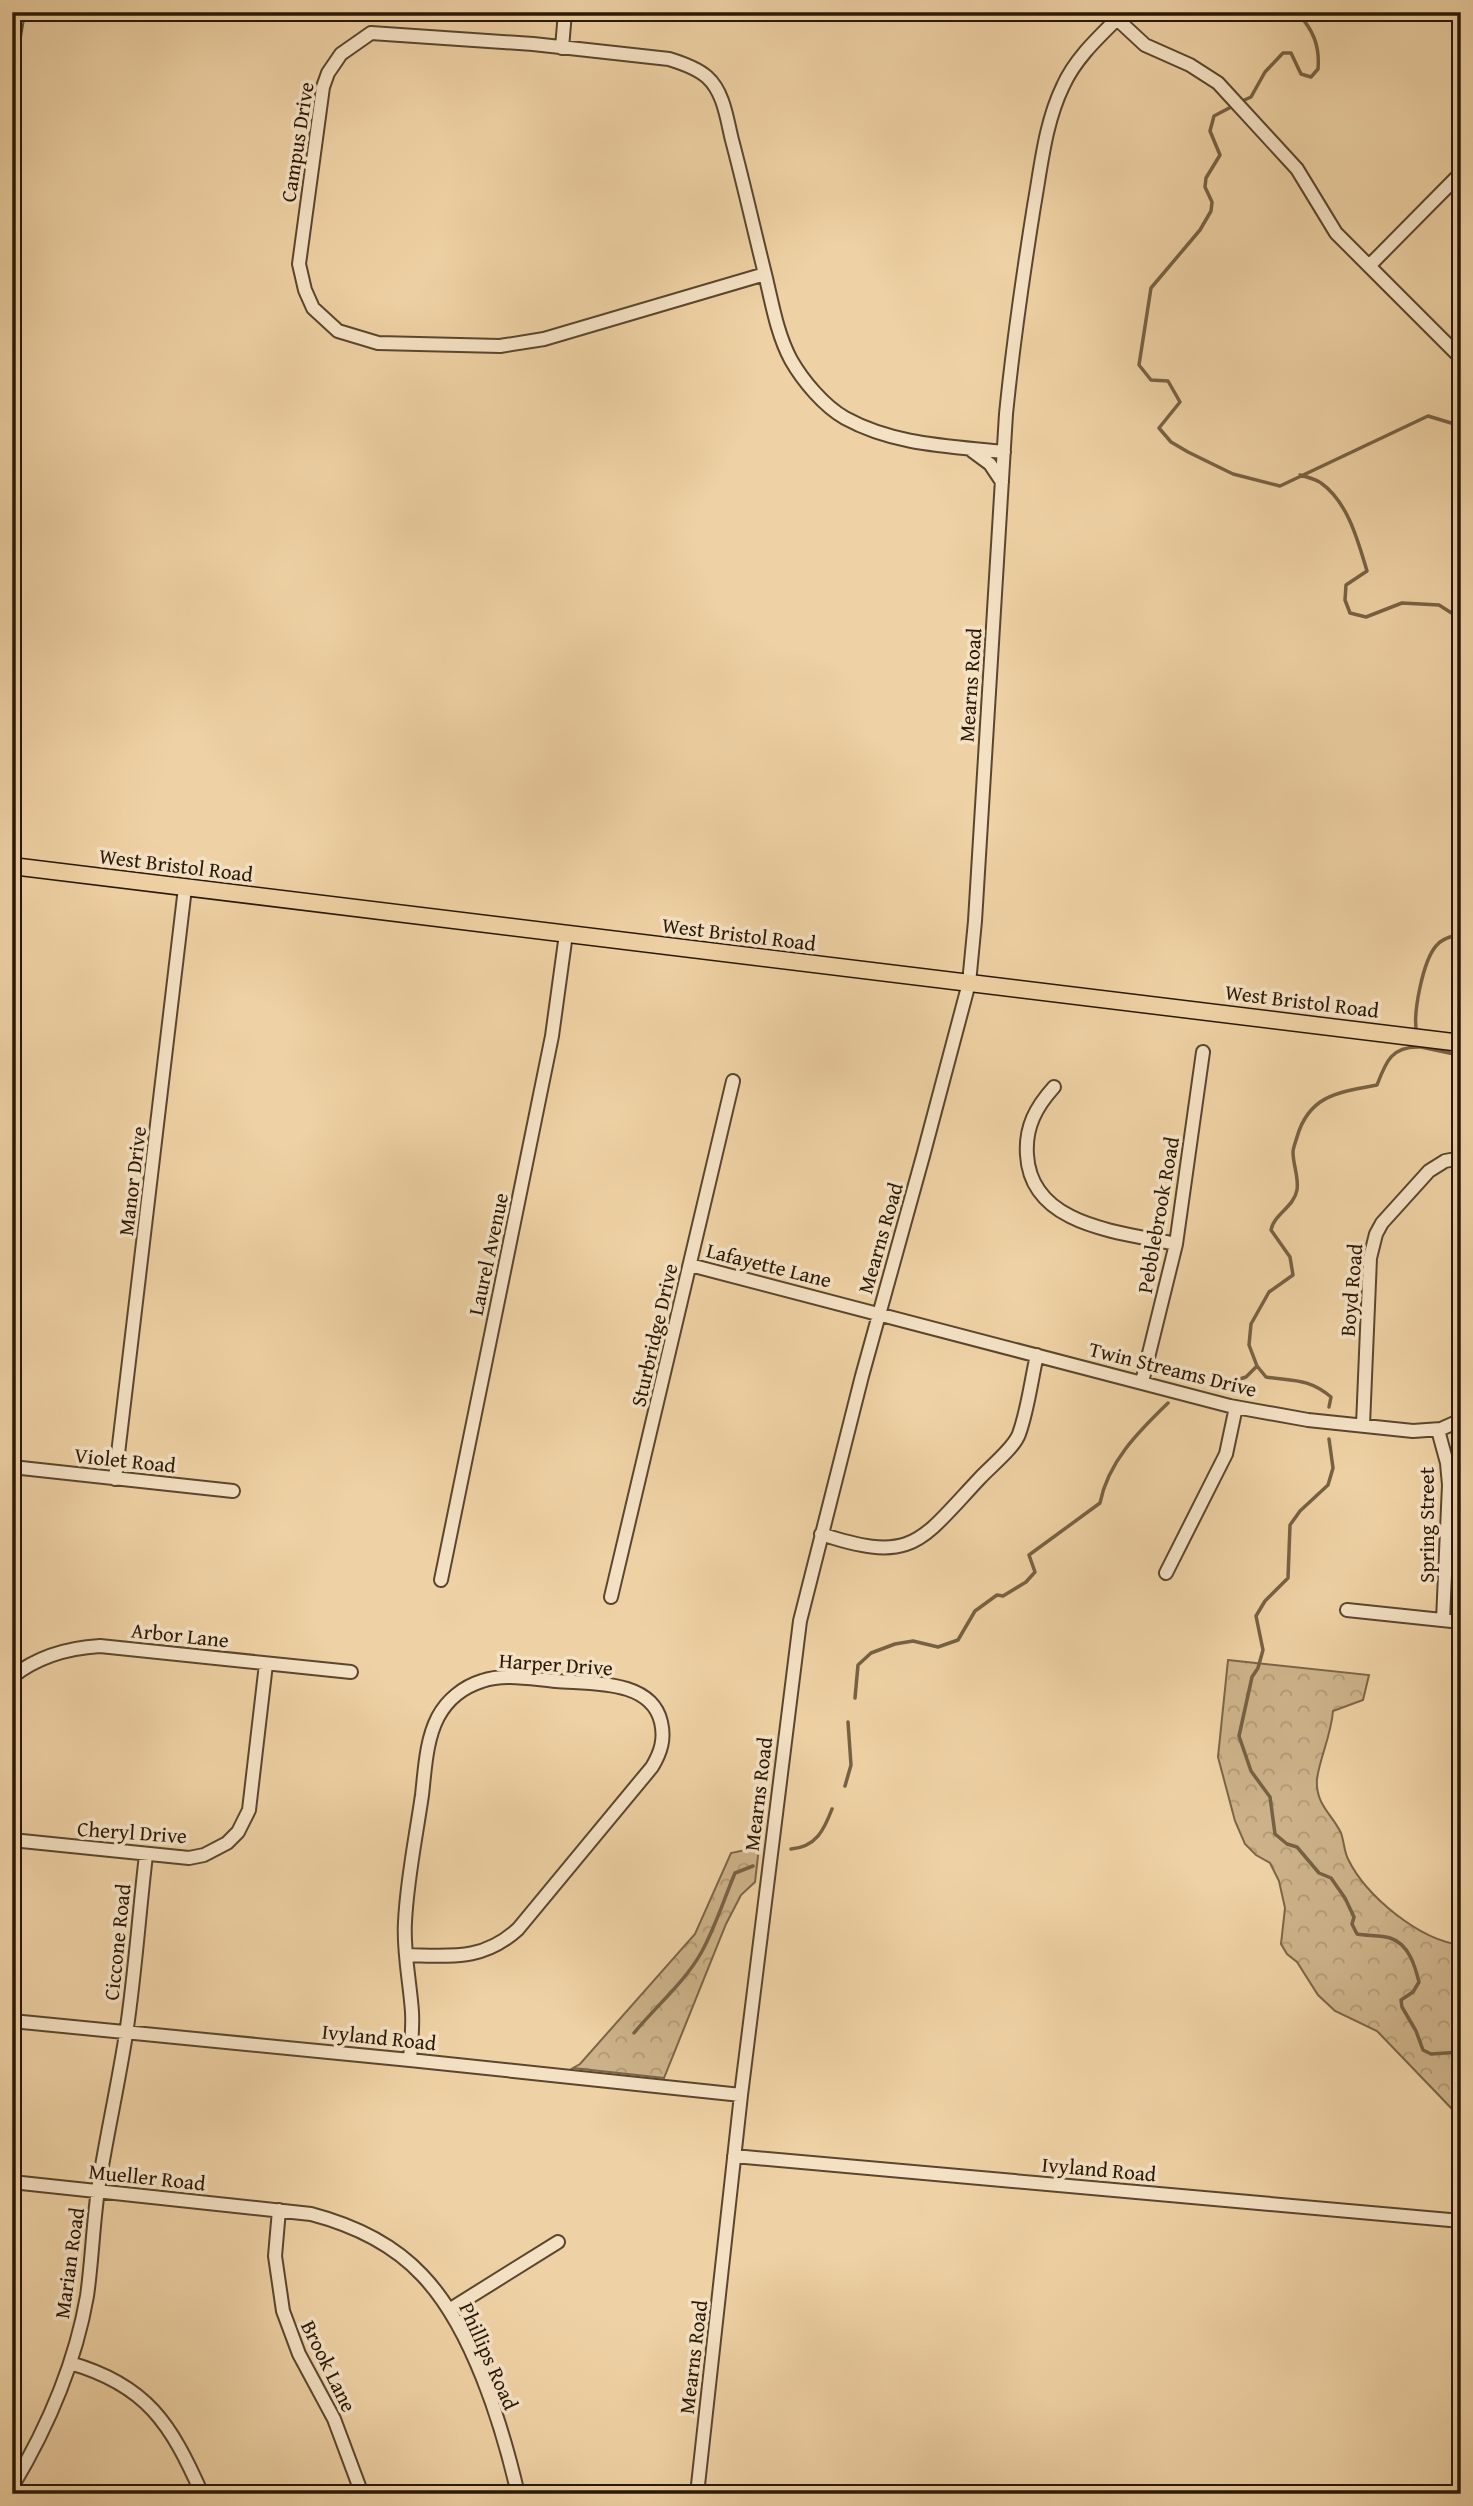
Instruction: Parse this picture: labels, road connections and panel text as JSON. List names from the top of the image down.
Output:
{
  "streets": {
    "main road": ["West Bristol Road"],
    "street": [
      "Campus Drive",
      "Mearns Road",
      "Manor Drive",
      "Pebblebrook Road",
      "Laurel Avenue",
      "Lafayette Lane",
      "Boyd Road",
      "Sturbridge Drive",
      "Twin Streams Drive",
      "Violet Road",
      "Spring Street",
      "Arbor Lane",
      "Harper Drive",
      "Cheryl Drive",
      "Ciccone Road",
      "Ivyland Road",
      "Mueller Road",
      "Marian Road",
      "Phillips Road",
      "Brook Lane"
    ]
  },
  "crossings": [
    ["Campus Drive", "Mearns Road"],
    ["Mearns Road", "West Bristol Road"],
    ["Mearns Road", "Lafayette Lane"],
    ["Mearns Road", "Twin Streams Drive"],
    ["Mearns Road", "Ivyland Road"],
    ["West Bristol Road", "Manor Drive"],
    ["West Bristol Road", "Laurel Avenue"],
    ["Manor Drive", "Violet Road"],
    ["Pebblebrook Road", "Twin Streams Drive"],
    ["Lafayette Lane", "Sturbridge Drive"],
    ["Lafayette Lane", "Twin Streams Drive"],
    ["Boyd Road", "Twin Streams Drive"],
    ["Twin Streams Drive", "Spring Street"],
    ["Arbor Lane", "Cheryl Drive"],
    ["Harper Drive", "Ivyland Road"],
    ["Cheryl Drive", "Ciccone Road"],
    ["Ciccone Road", "Ivyland Road"],
    ["Ciccone Road", "Marian Road"],
    ["Ivyland Road", "Marian Road"],
    ["Mueller Road", "Marian Road"],
    ["Mueller Road", "Phillips Road"],
    ["Mueller Road", "Brook Lane"],
    ["Phillips Road", "Brook Lane"]
  ]
}
